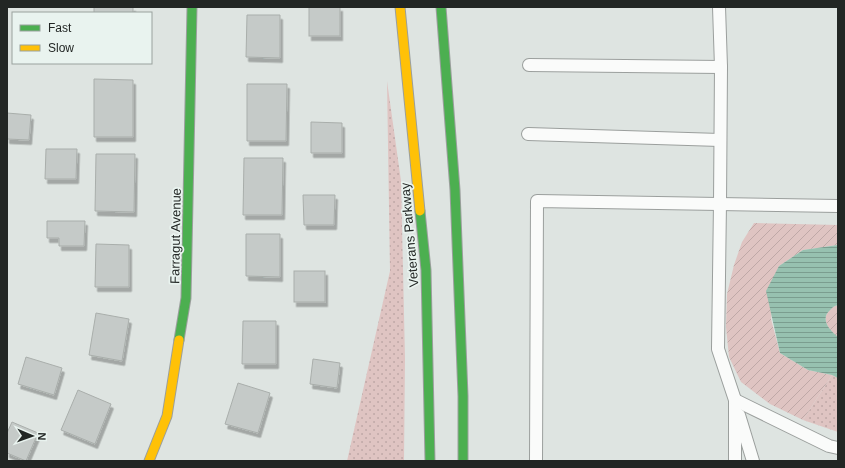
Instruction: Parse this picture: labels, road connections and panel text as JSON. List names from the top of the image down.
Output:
{
  "streets": {
    "main road": ["Veterans Parkway", "Farragut Avenue"]
  },
  "legend": ["Fast", "Slow"],
  "north": "right"
}
